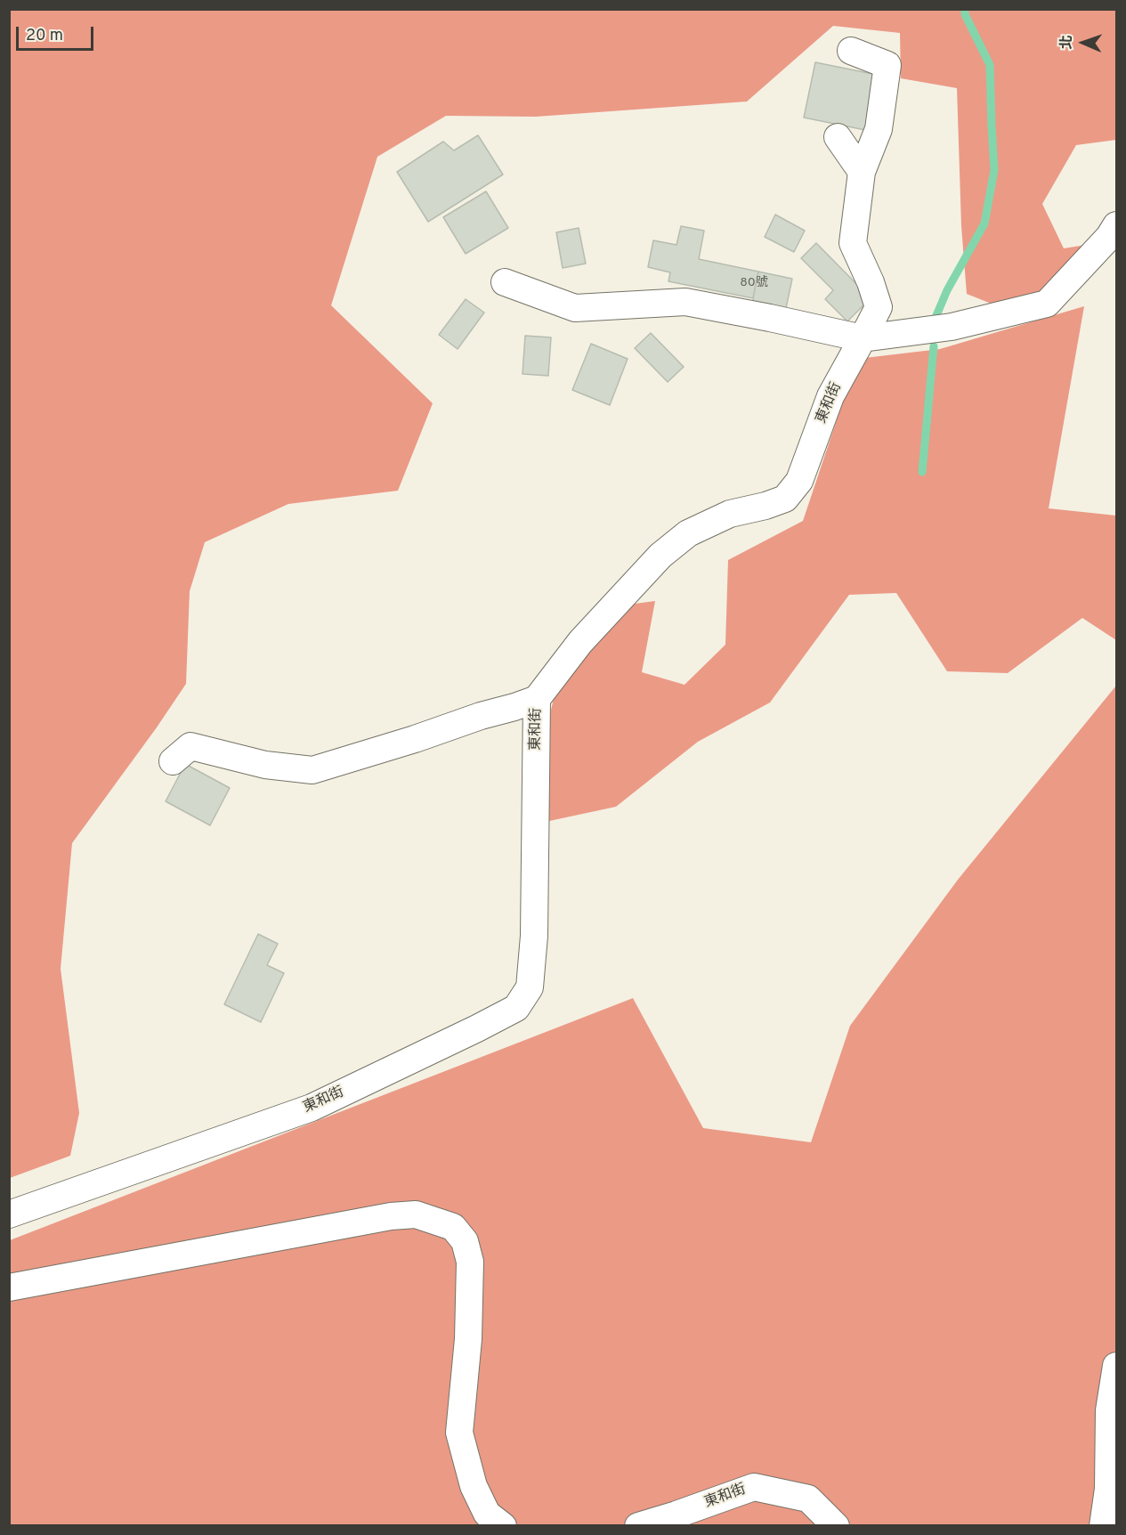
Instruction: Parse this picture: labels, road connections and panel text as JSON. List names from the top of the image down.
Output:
{
  "streets": {
    "street": ["東和街"]
  },
  "house_numbers": ["80號"],
  "scale_bar": "20 m",
  "north": "left"
}
